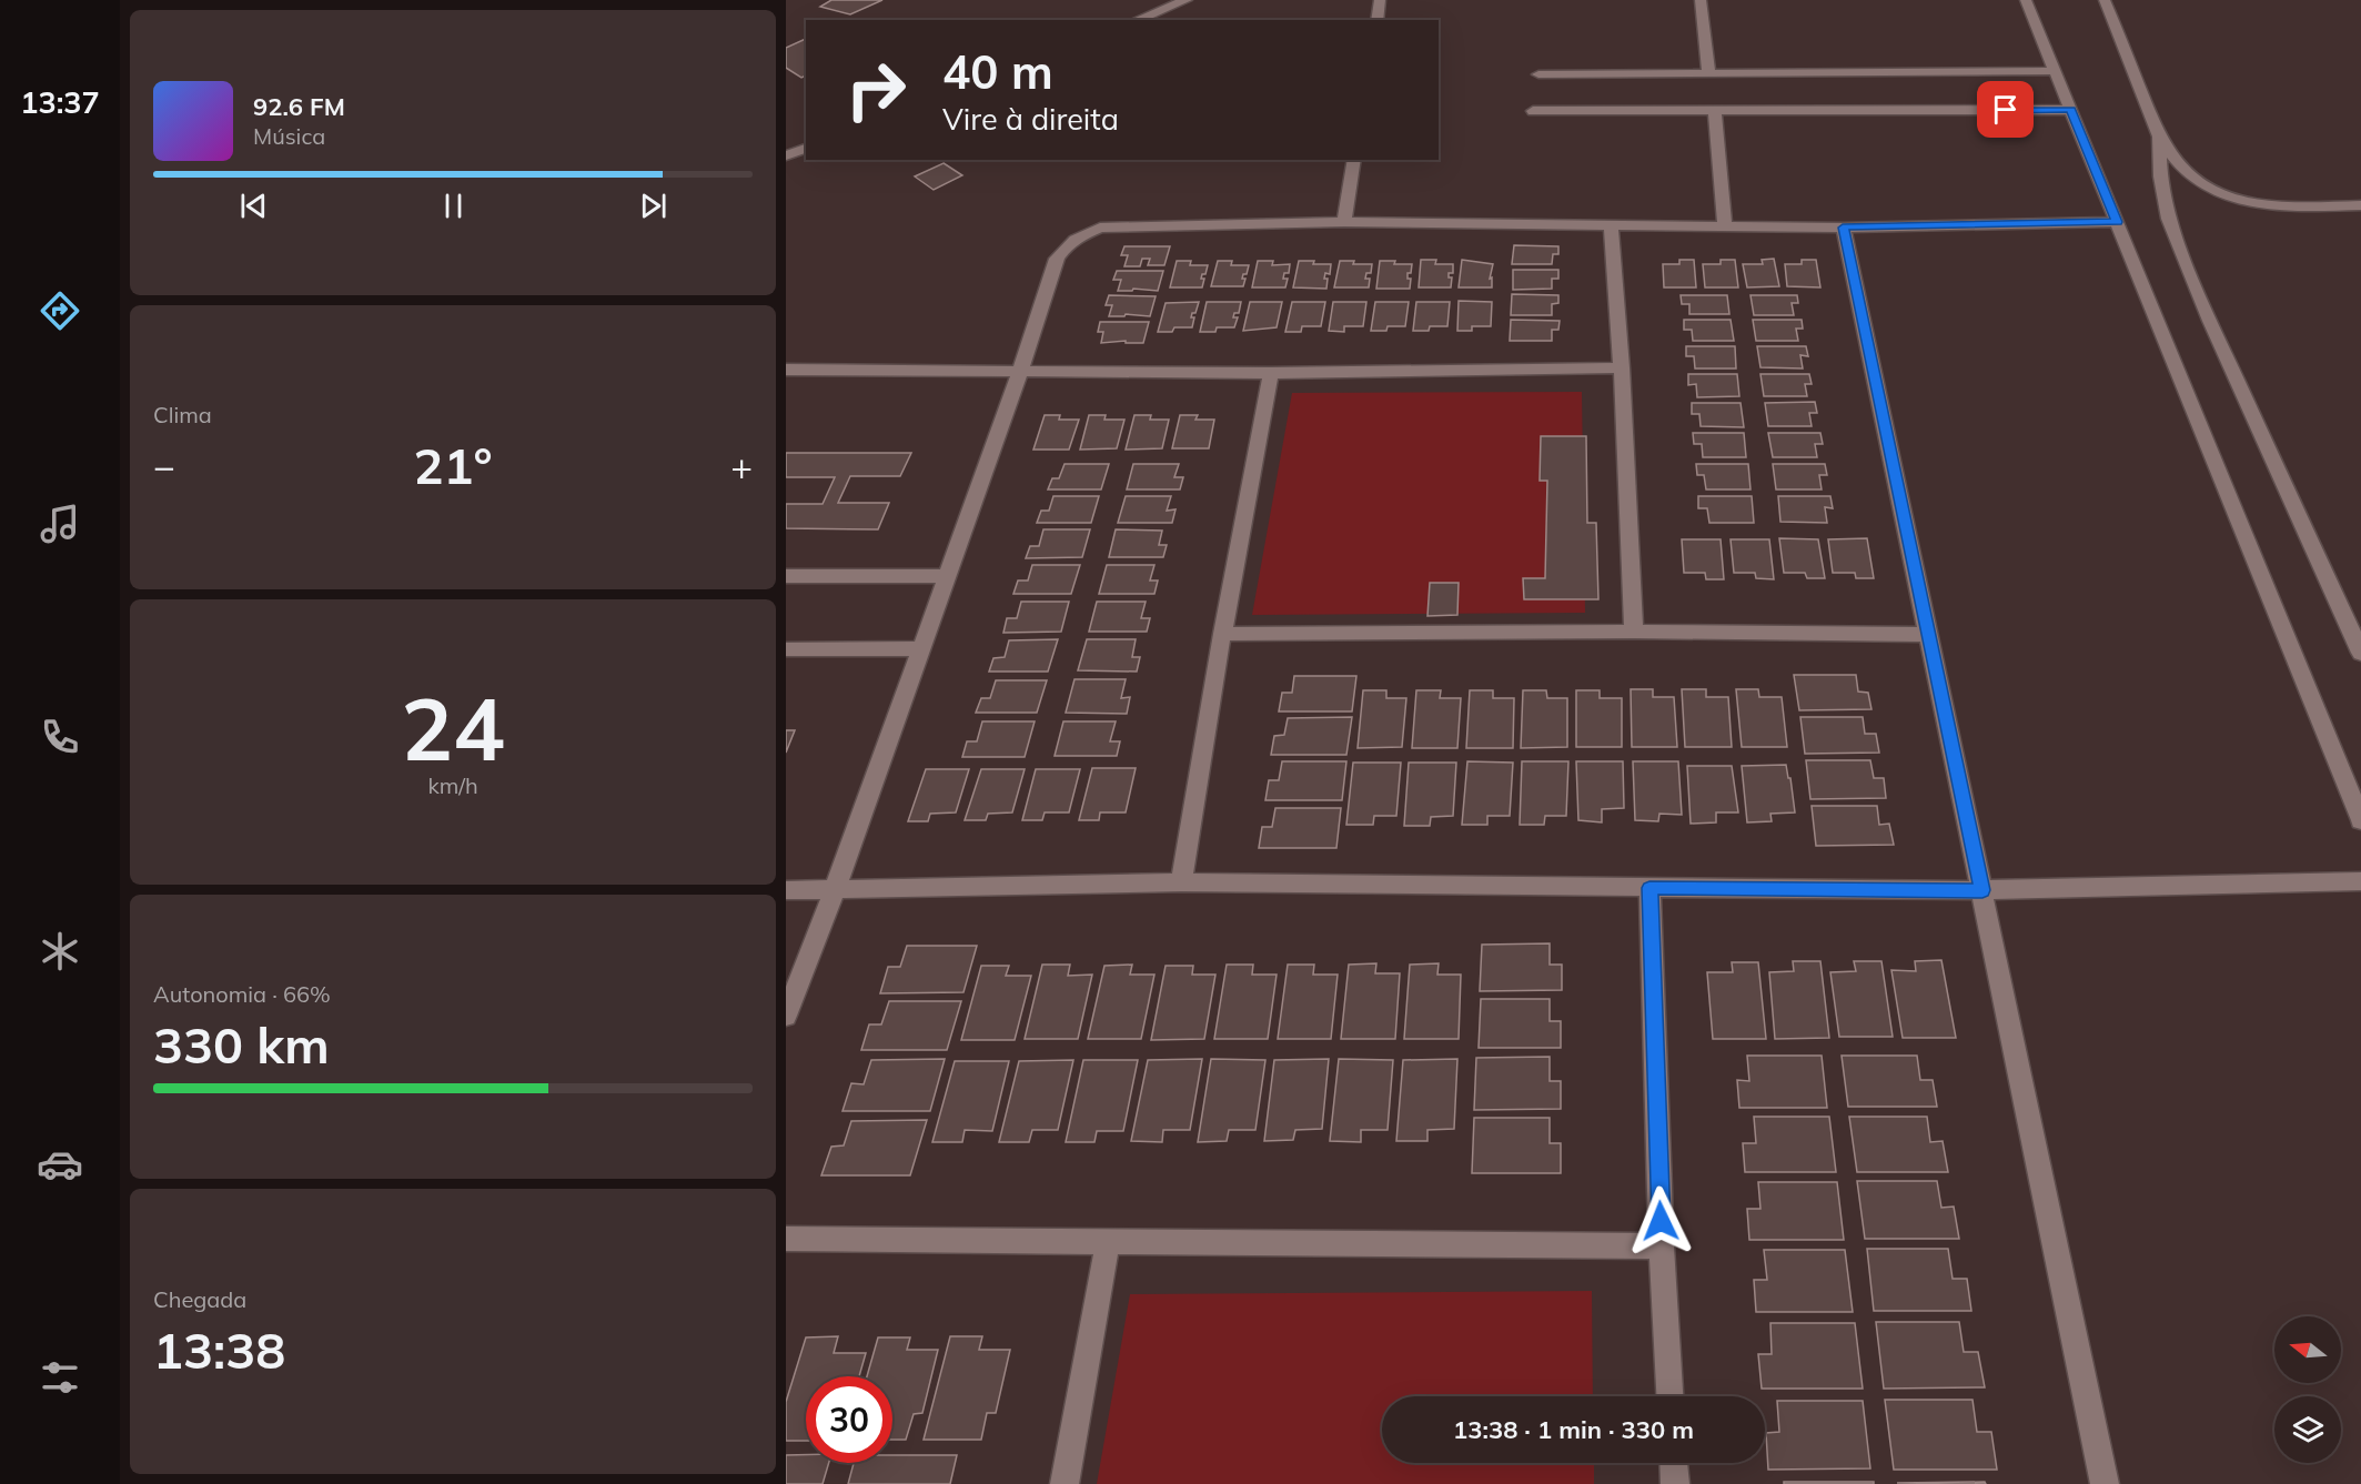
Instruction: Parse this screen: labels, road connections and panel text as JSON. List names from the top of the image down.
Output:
{
  "north": "left",
  "page": {
    "tabs": "13:37",
    "turn": ["40 m", "Vire à direita"],
    "song": ["92.6 FM", "Música"],
    "tile": [
      "Clima",
      ["24", "km/h"],
      ["Autonomia · 66%", "330 km"],
      ["Chegada", "13:38"]
    ],
    "heat": ["−", "21°", "+"],
    "limit": "30",
    "trip": "13:38 · 1 min · 330 m"
  }
}
